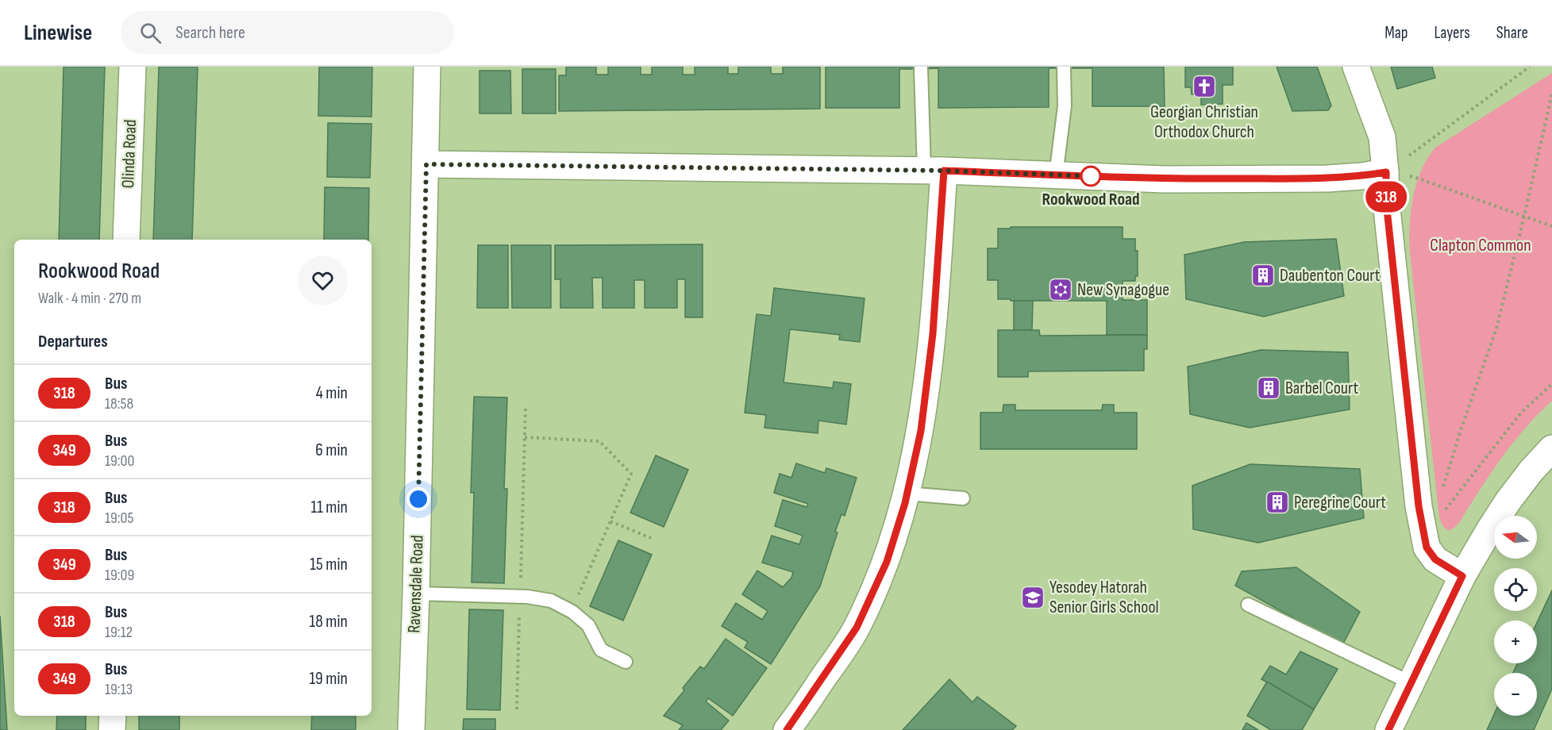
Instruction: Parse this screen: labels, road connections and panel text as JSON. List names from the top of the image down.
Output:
{
  "streets": {
    "main road": ["Olinda Road", "Ravensdale Road"]
  },
  "parks": ["Clapton Common"],
  "places": {
    "church": ["Georgian Christian Orthodox Church"],
    "other": ["Rookwood Road"],
    "building": ["Daubenton Court", "Barbel Court", "Peregrine Court"],
    "synagogue": ["New Synagogue"],
    "school or university": ["Yesodey Hatorah Senior Girls School"]
  },
  "lines": ["bus line 318"],
  "north": "left",
  "page": {
    "header": "Linewise",
    "search": "Search here",
    "nav": ["Map", "Layers", "Share"],
    "on_map": "318",
    "heading": [
      ["Rookwood Road", "Walk · 4 min · 270 m"],
      "Departures"
    ],
    "list": [
      {
        "mark": "318",
        "name": "Bus",
        "note": "18:58",
        "value": "4 min"
      },
      {
        "mark": "349",
        "name": "Bus",
        "note": "19:00",
        "value": "6 min"
      },
      {
        "mark": "318",
        "name": "Bus",
        "note": "19:05",
        "value": "11 min"
      },
      {
        "mark": "349",
        "name": "Bus",
        "note": "19:09",
        "value": "15 min"
      },
      {
        "mark": "318",
        "name": "Bus",
        "note": "19:12",
        "value": "18 min"
      },
      {
        "mark": "349",
        "name": "Bus",
        "note": "19:13",
        "value": "19 min"
      }
    ],
    "map_buttons": ["+", "−"]
  }
}
